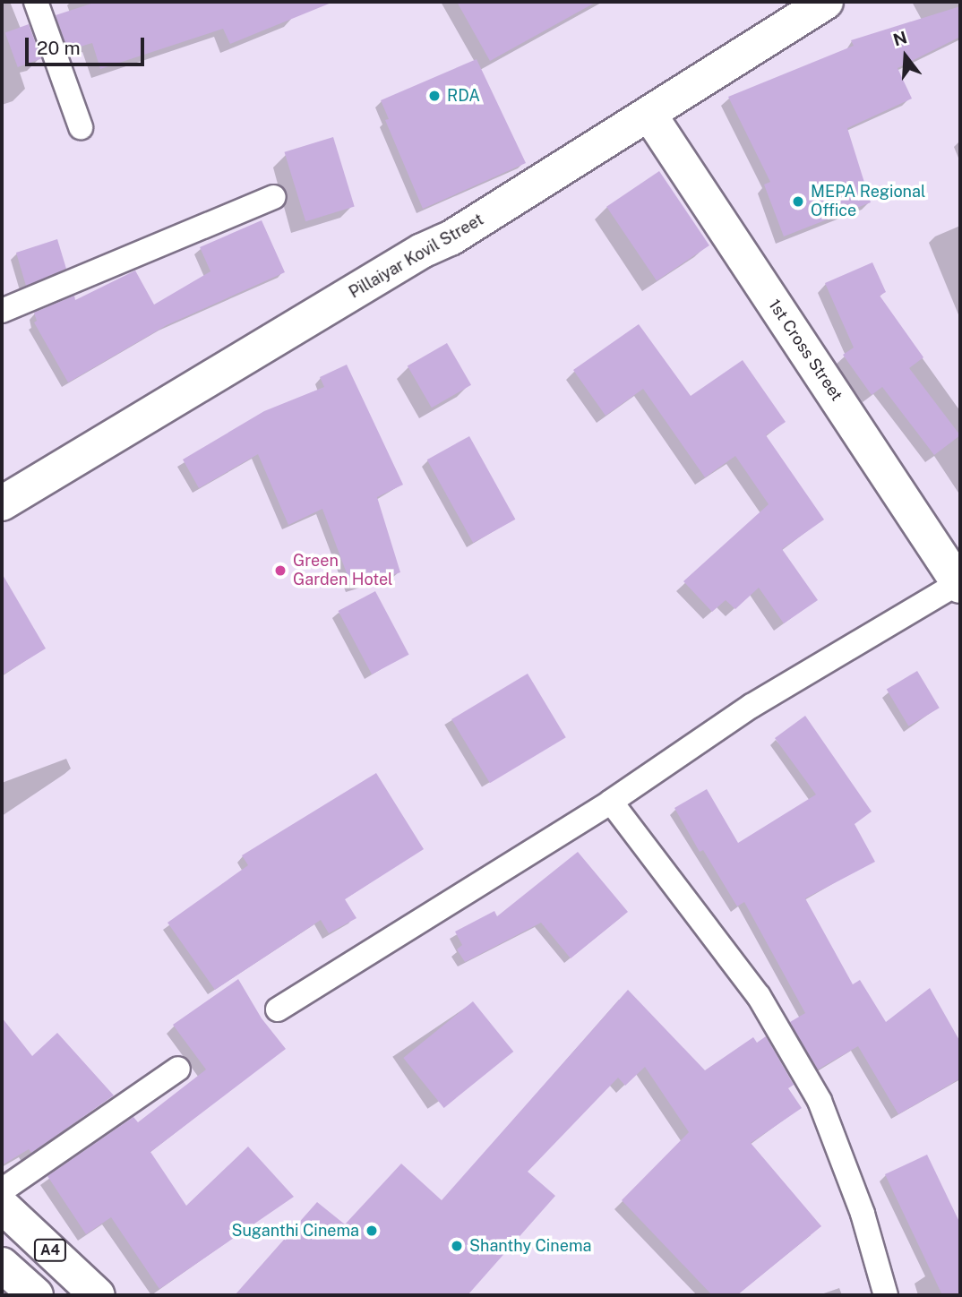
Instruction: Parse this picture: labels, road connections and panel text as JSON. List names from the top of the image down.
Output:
{
  "streets": {
    "main road": ["Pillaiyar Kovil Street", "1st Cross Street", "A4"]
  },
  "crossings": [
    ["Pillaiyar Kovil Street", "1st Cross Street"]
  ],
  "places": [
    "RDA",
    "MEPA Regional Office",
    "Green Garden Hotel",
    "Suganthi Cinema",
    "Shanthy Cinema"
  ],
  "scale_bar": "20 m",
  "north": "top"
}
